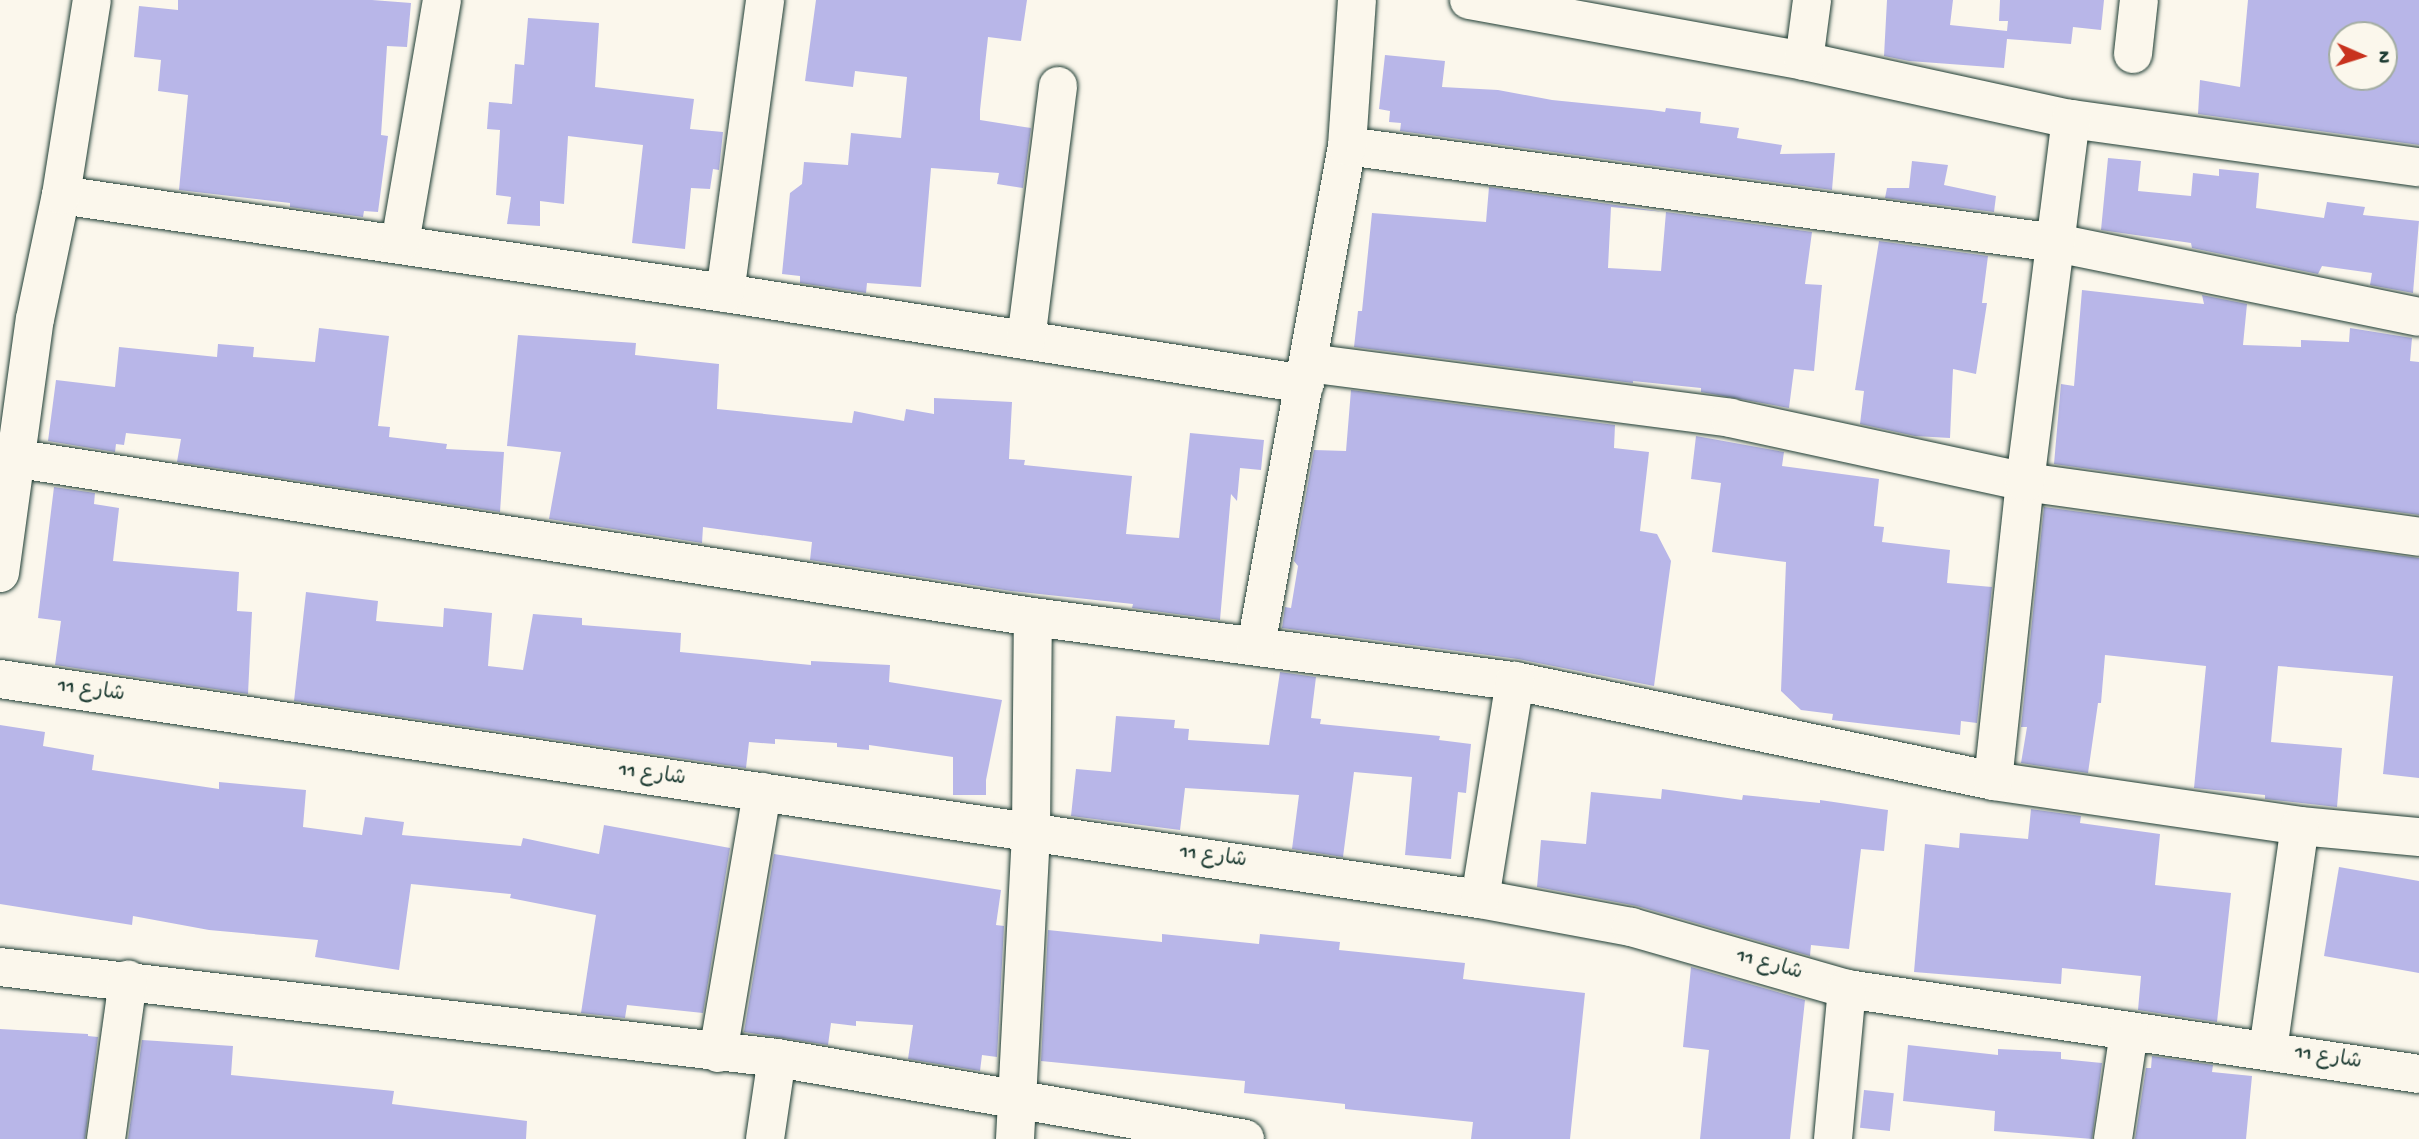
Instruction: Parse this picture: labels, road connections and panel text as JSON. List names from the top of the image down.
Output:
{
  "streets": {
    "street": ["شارع 11"]
  },
  "north": "right"
}
